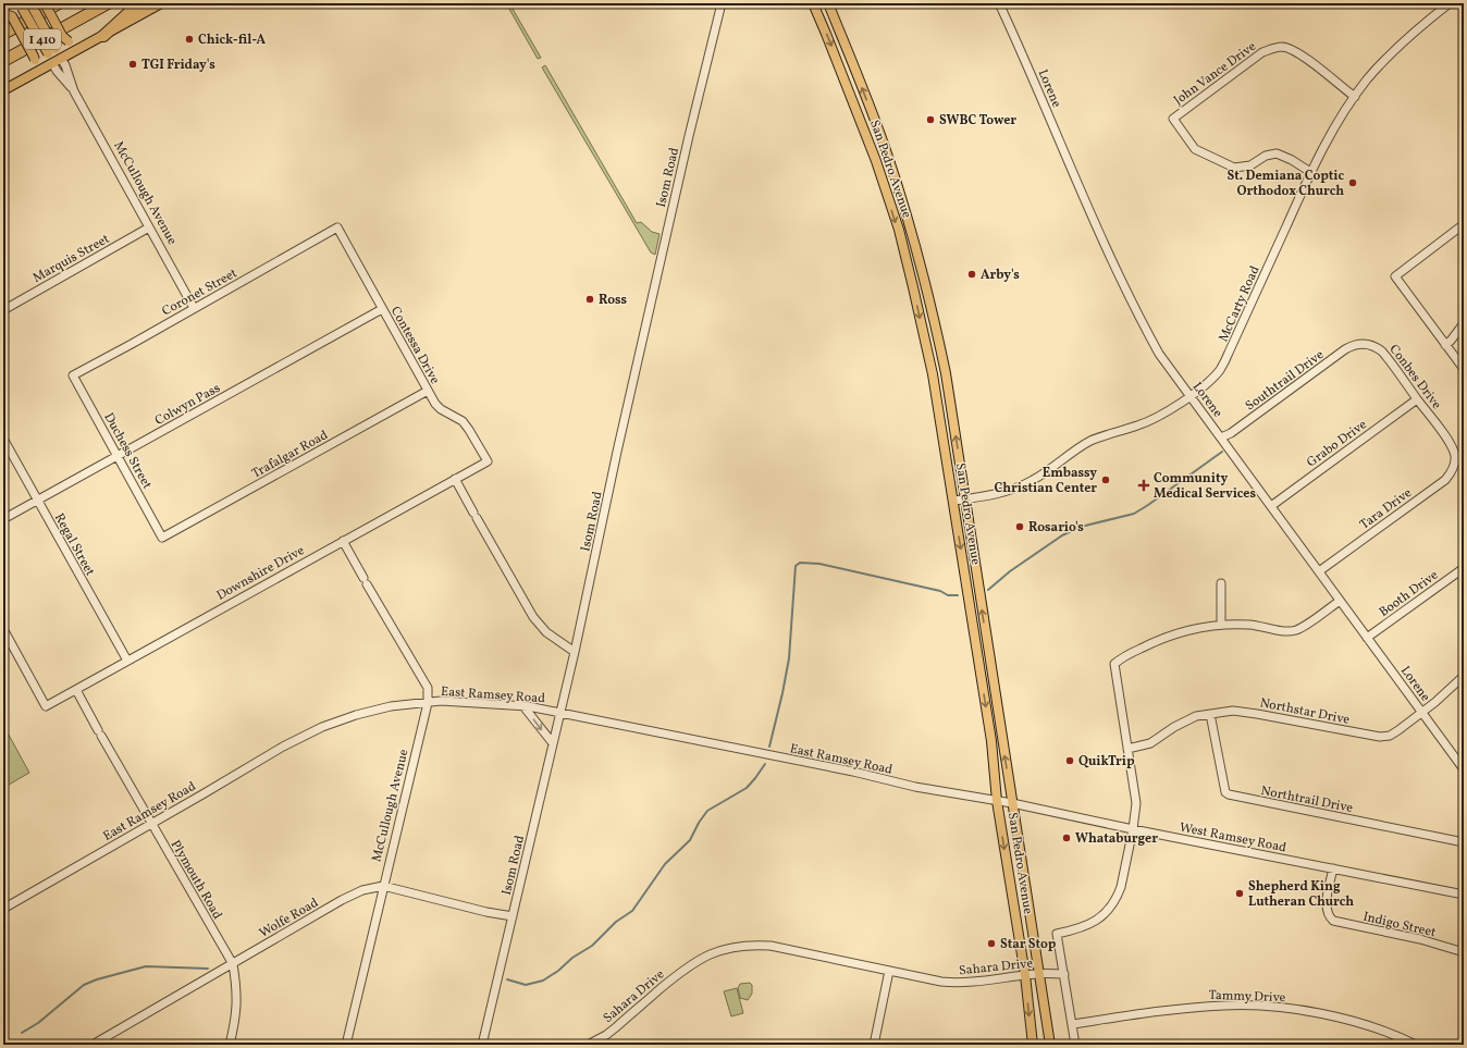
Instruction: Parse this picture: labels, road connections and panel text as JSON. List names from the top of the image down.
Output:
{
  "streets": {
    "highway": ["I 410"],
    "main road": ["San Pedro Avenue", "McCullough Avenue"],
    "street": [
      "John Vance Drive",
      "Lorene",
      "Isom Road",
      "Marquis Street",
      "Coronet Street",
      "McCarty Road",
      "Contessa Drive",
      "Conbes Drive",
      "Southtrail Drive",
      "Colwyn Pass",
      "Grabo Drive",
      "Duchess Street",
      "Trafalgar Road",
      "Tara Drive",
      "Regal Street",
      "Downshire Drive",
      "Booth Drive",
      "East Ramsey Road",
      "Northstar Drive",
      "Northtrail Drive",
      "West Ramsey Road",
      "Plymouth Road",
      "Wolfe Road",
      "Indigo Street",
      "Sahara Drive",
      "Tammy Drive"
    ]
  },
  "crossings": [
    ["John Vance Drive", "McCarty Road"],
    ["Lorene", "McCarty Road"],
    ["Lorene", "Southtrail Drive"],
    ["Lorene", "Grabo Drive"],
    ["Lorene", "Tara Drive"],
    ["Lorene", "Booth Drive"],
    ["Lorene", "Northstar Drive"],
    ["San Pedro Avenue", "McCarty Road"],
    ["San Pedro Avenue", "East Ramsey Road"],
    ["San Pedro Avenue", "West Ramsey Road"],
    ["San Pedro Avenue", "Sahara Drive"],
    ["Isom Road", "East Ramsey Road"],
    ["Isom Road", "Wolfe Road"],
    ["McCullough Avenue", "Marquis Street"],
    ["McCullough Avenue", "Coronet Street"],
    ["McCullough Avenue", "Downshire Drive"],
    ["McCullough Avenue", "East Ramsey Road"],
    ["McCullough Avenue", "Wolfe Road"],
    ["Coronet Street", "Contessa Drive"],
    ["Coronet Street", "Duchess Street"],
    ["Contessa Drive", "Colwyn Pass"],
    ["Contessa Drive", "Trafalgar Road"],
    ["Contessa Drive", "Downshire Drive"],
    ["Conbes Drive", "Southtrail Drive"],
    ["Conbes Drive", "Grabo Drive"],
    ["Conbes Drive", "Tara Drive"],
    ["Colwyn Pass", "Duchess Street"],
    ["Colwyn Pass", "Regal Street"],
    ["Duchess Street", "Trafalgar Road"],
    ["Regal Street", "Downshire Drive"],
    ["Downshire Drive", "Plymouth Road"],
    ["East Ramsey Road", "West Ramsey Road"],
    ["East Ramsey Road", "Plymouth Road"],
    ["Northstar Drive", "Northtrail Drive"],
    ["West Ramsey Road", "Indigo Street"],
    ["Plymouth Road", "Wolfe Road"]
  ],
  "places": {
    "other": [
      "Chick-fil-A",
      "TGI Friday's",
      "SWBC Tower",
      "St. Demiana Coptic Orthodox Church",
      "Arby's",
      "Ross",
      "Embassy Christian Center",
      "Rosario's",
      "QuikTrip",
      "Whataburger",
      "Shepherd King Lutheran Church",
      "Star Stop"
    ],
    "health": ["Community Medical Services"]
  }
}
